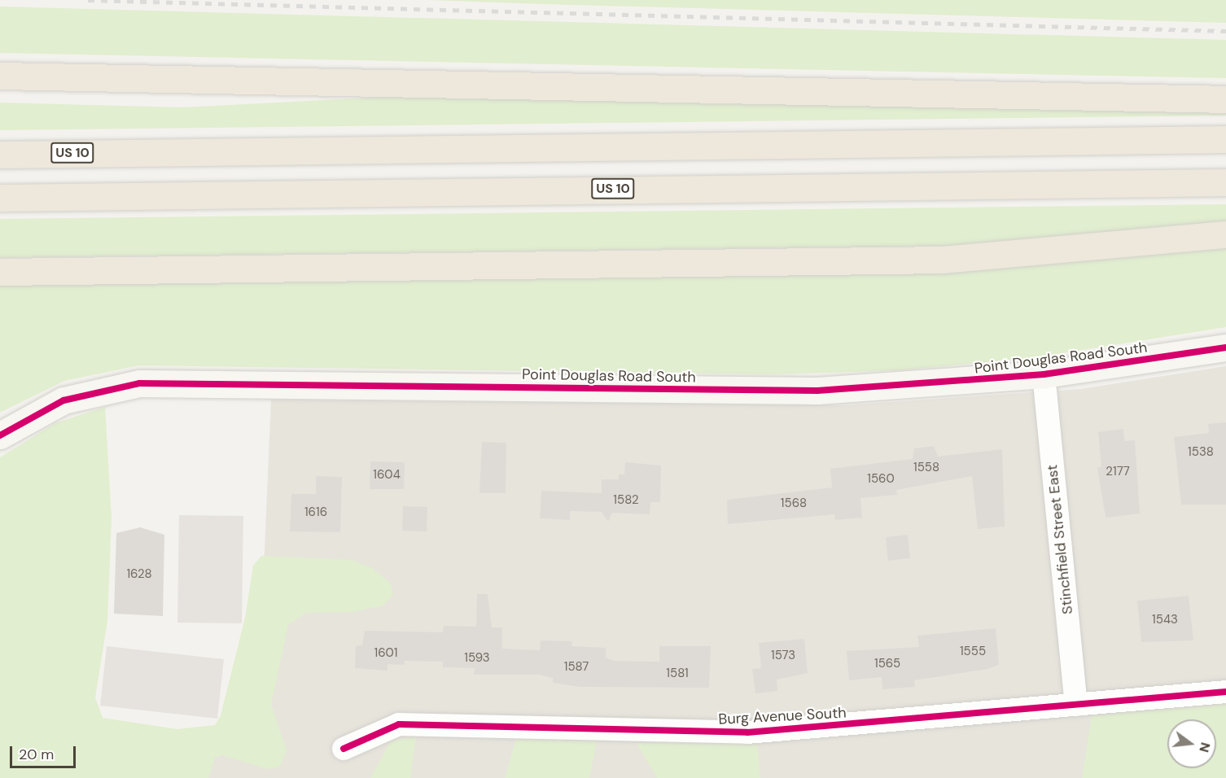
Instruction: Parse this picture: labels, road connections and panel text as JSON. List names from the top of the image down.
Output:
{
  "streets": {
    "highway": ["US 10"],
    "street": ["Point Douglas Road South", "Stinchfield Street East", "Burg Avenue South"]
  },
  "crossings": [
    ["Point Douglas Road South", "Stinchfield Street East"],
    ["Stinchfield Street East", "Burg Avenue South"]
  ],
  "house_numbers": [
    "1538",
    "1558",
    "2177",
    "1604",
    "1560",
    "1582",
    "1568",
    "1616",
    "1628",
    "1543",
    "1555",
    "1601",
    "1573",
    "1593",
    "1565",
    "1587",
    "1581"
  ],
  "scale_bar": "20 m",
  "north": "right"
}
